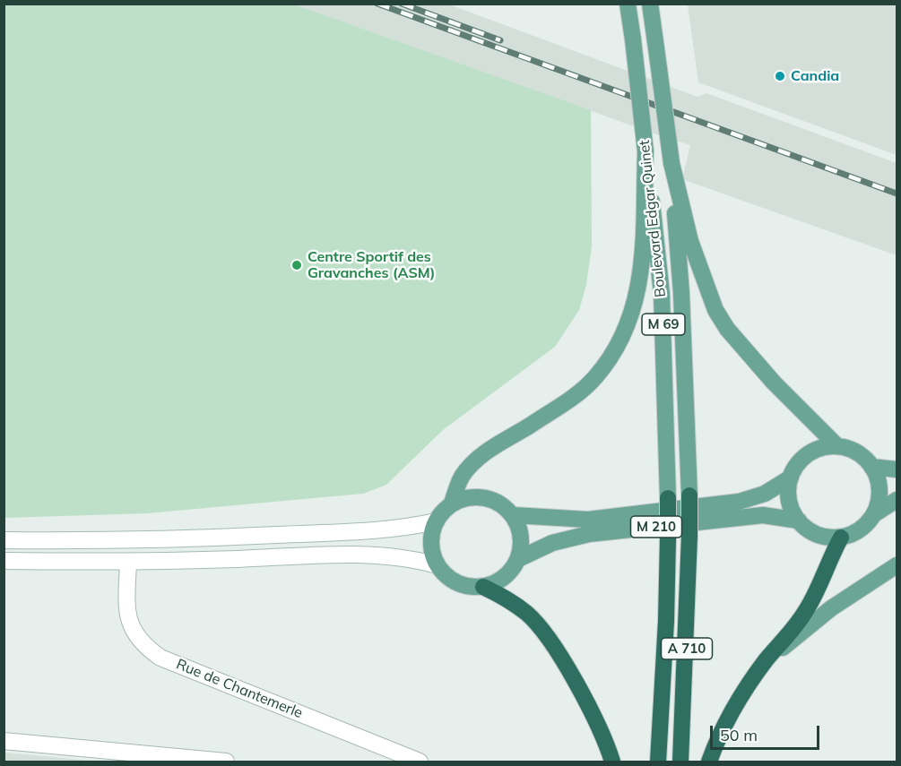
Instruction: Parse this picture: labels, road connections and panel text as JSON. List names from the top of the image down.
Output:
{
  "streets": {
    "highway": ["A 710"],
    "main road": [
      "Boulevard Edgar Quinet",
      "M 69",
      "M 210",
      "Rue de Chantemerle"
    ]
  },
  "crossings": [
    ["Boulevard Edgar Quinet", "M 69"],
    ["Boulevard Edgar Quinet", "A 710"],
    ["M 69", "A 710"]
  ],
  "places": ["Candia", "Centre Sportif des Gravanches (ASM)"],
  "scale_bar": "50 m"
}
